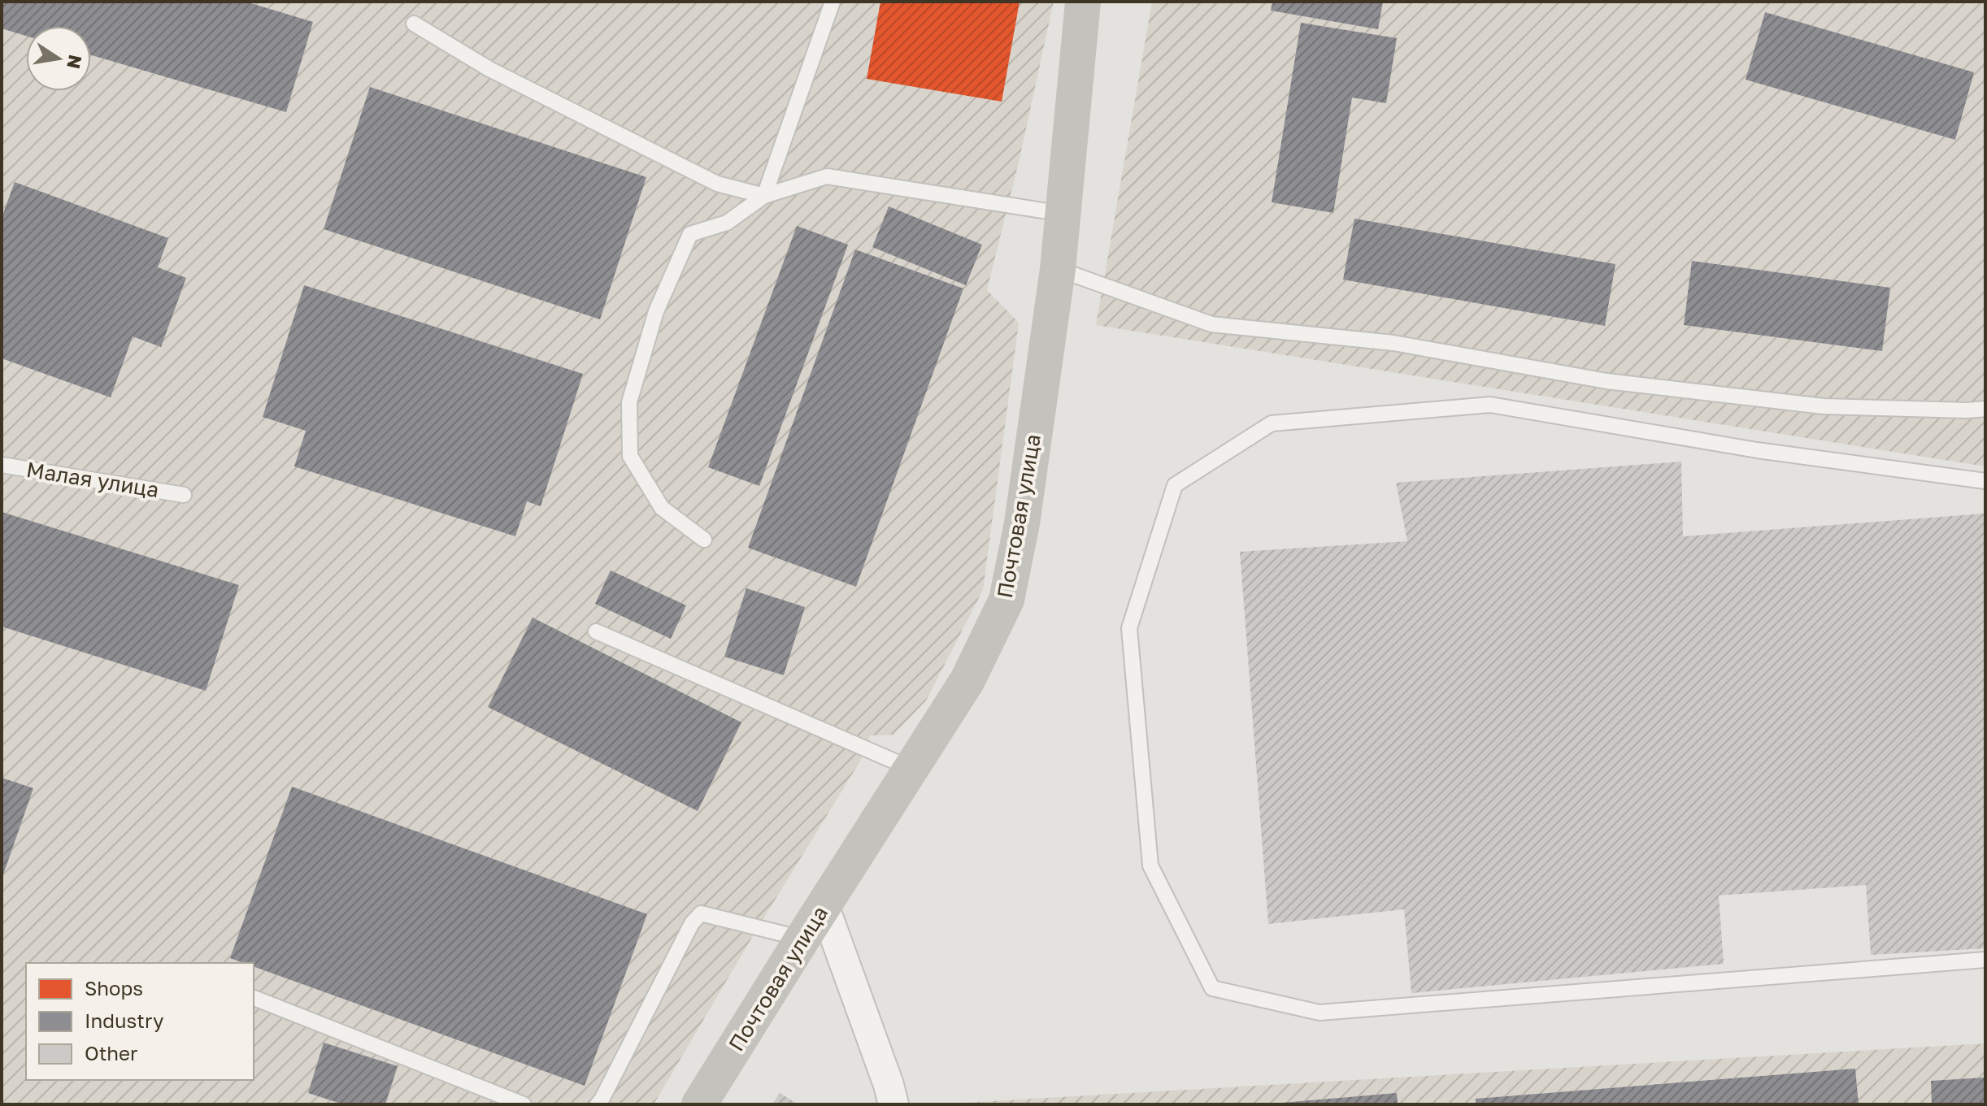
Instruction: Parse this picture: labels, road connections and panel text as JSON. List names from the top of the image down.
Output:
{
  "streets": {
    "street": ["Почтовая улица"],
    "lane": ["Малая улица"]
  },
  "legend": ["Shops", "Industry", "Other"],
  "north": "right"
}
